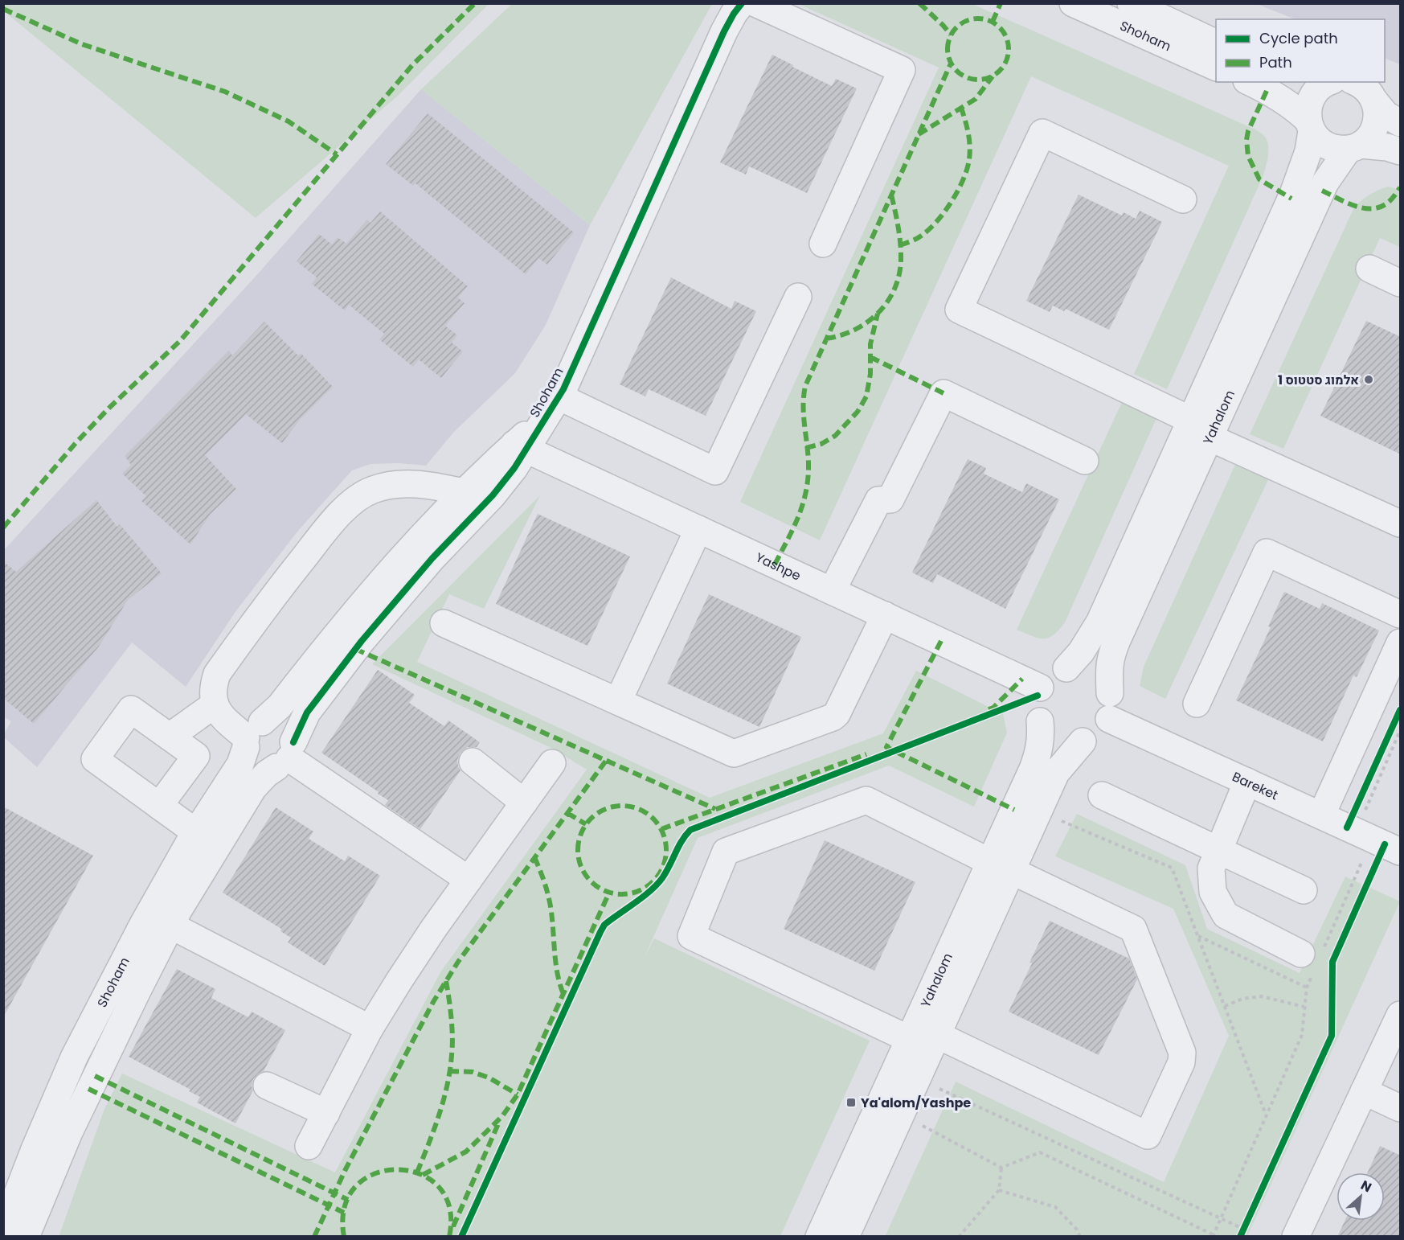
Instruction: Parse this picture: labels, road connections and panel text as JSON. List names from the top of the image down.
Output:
{
  "streets": {
    "street": [
      "Shoham",
      "Yahalom",
      "Yashpe",
      "Bareket"
    ]
  },
  "crossings": [
    ["Shoham", "Yashpe"],
    ["Yahalom", "Yashpe"],
    ["Yahalom", "Bareket"],
    ["Yashpe", "Bareket"]
  ],
  "places": {
    "other": ["אלמוג סטטוס 1"],
    "transit": ["Ya'alom/Yashpe"]
  },
  "legend": ["Cycle path", "Path"],
  "north": "top right"
}
